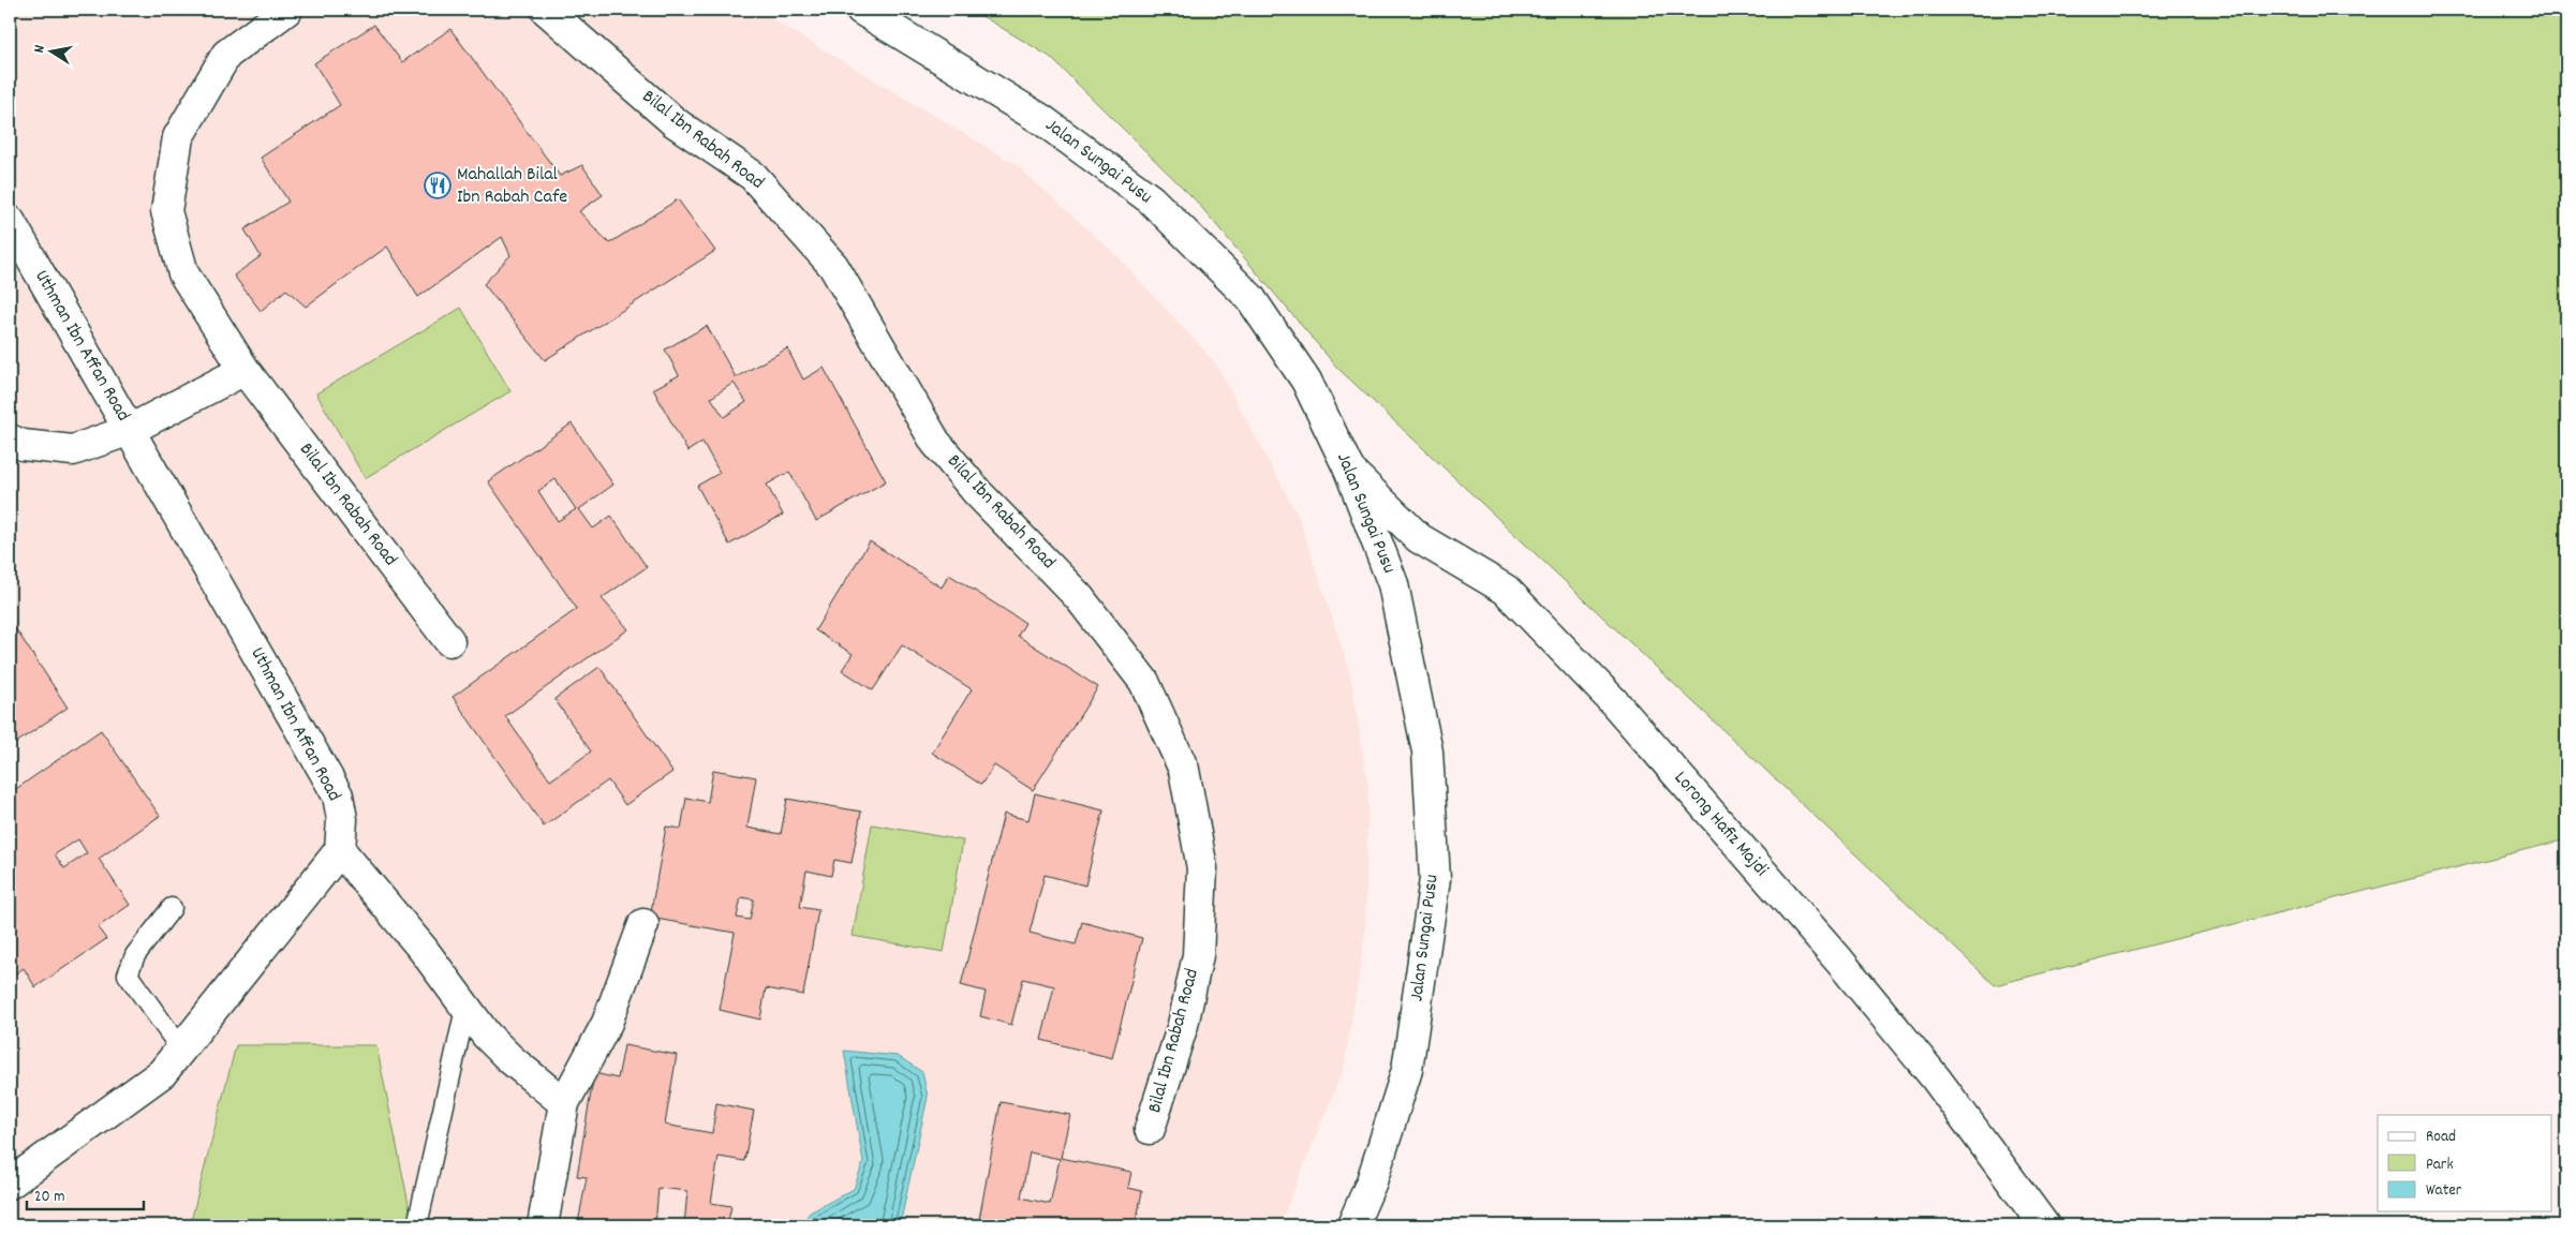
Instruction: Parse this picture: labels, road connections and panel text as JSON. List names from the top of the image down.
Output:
{
  "streets": {
    "street": [
      "Bilal Ibn Rabah Road",
      "Jalan Sungai Pusu",
      "Uthman Ibn Affan Road",
      "Lorong Hafiz Majdi"
    ]
  },
  "crossings": [
    ["Jalan Sungai Pusu", "Lorong Hafiz Majdi"]
  ],
  "places": {
    "restaurant": ["Mahallah Bilal Ibn Rabah Cafe"]
  },
  "legend": ["Road", "Park", "Water"],
  "scale_bar": "20 m",
  "north": "left"
}
